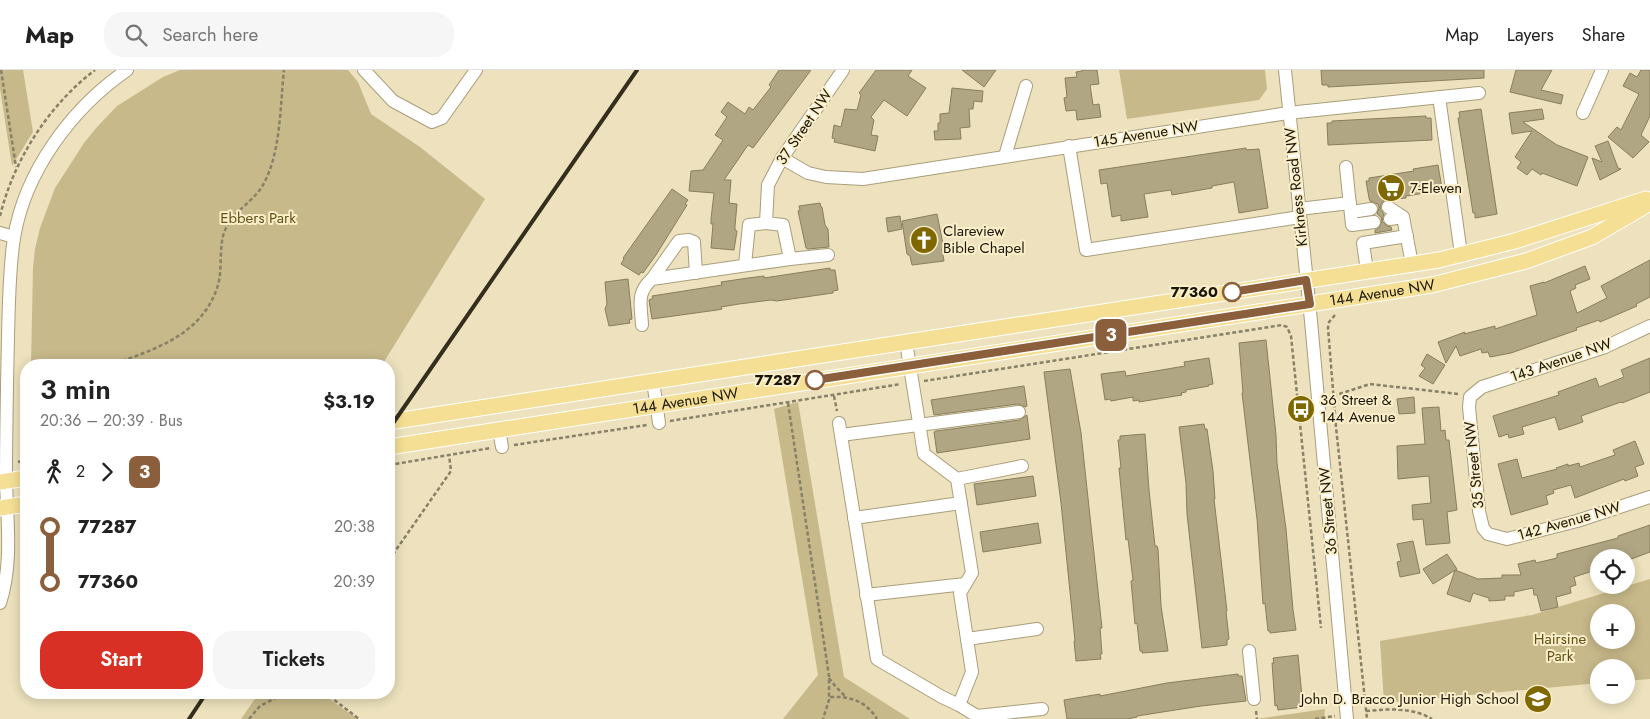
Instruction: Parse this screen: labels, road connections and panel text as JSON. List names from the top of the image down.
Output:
{
  "streets": {
    "main road": ["144 Avenue NW"],
    "street": [
      "37 Street NW",
      "145 Avenue NW",
      "Kirkness Road NW",
      "143 Avenue NW",
      "35 Street NW",
      "36 Street NW",
      "142 Avenue NW"
    ]
  },
  "crossings": [
    ["37 Street NW", "145 Avenue NW"],
    ["145 Avenue NW", "Kirkness Road NW"],
    ["Kirkness Road NW", "144 Avenue NW"],
    ["Kirkness Road NW", "36 Street NW"],
    ["144 Avenue NW", "36 Street NW"],
    ["143 Avenue NW", "35 Street NW"],
    ["35 Street NW", "142 Avenue NW"]
  ],
  "parks": ["Ebbers Park", "Hairsine Park"],
  "places": {
    "supermarket": ["7-Eleven"],
    "church": ["Clareview Bible Chapel"],
    "other": ["77360", "77287"],
    "bus stop": ["36 Street & 144 Avenue"],
    "school or university": ["John D. Bracco Junior High School"]
  },
  "lines": ["bus line 3"],
  "page": {
    "header": "Map",
    "search": "Search here",
    "nav": ["Map", "Layers", "Share"],
    "on_map": "3",
    "heading": ["3 min", "20:36 – 20:39 · Bus", "$3.19"],
    "legs": ["2", "3"],
    "list": [
      {
        "name": "77287",
        "value": "20:38"
      },
      {
        "name": "77360",
        "value": "20:39"
      }
    ],
    "map_buttons": ["+", "−"],
    "buttons": ["Start", "Tickets"]
  }
}
